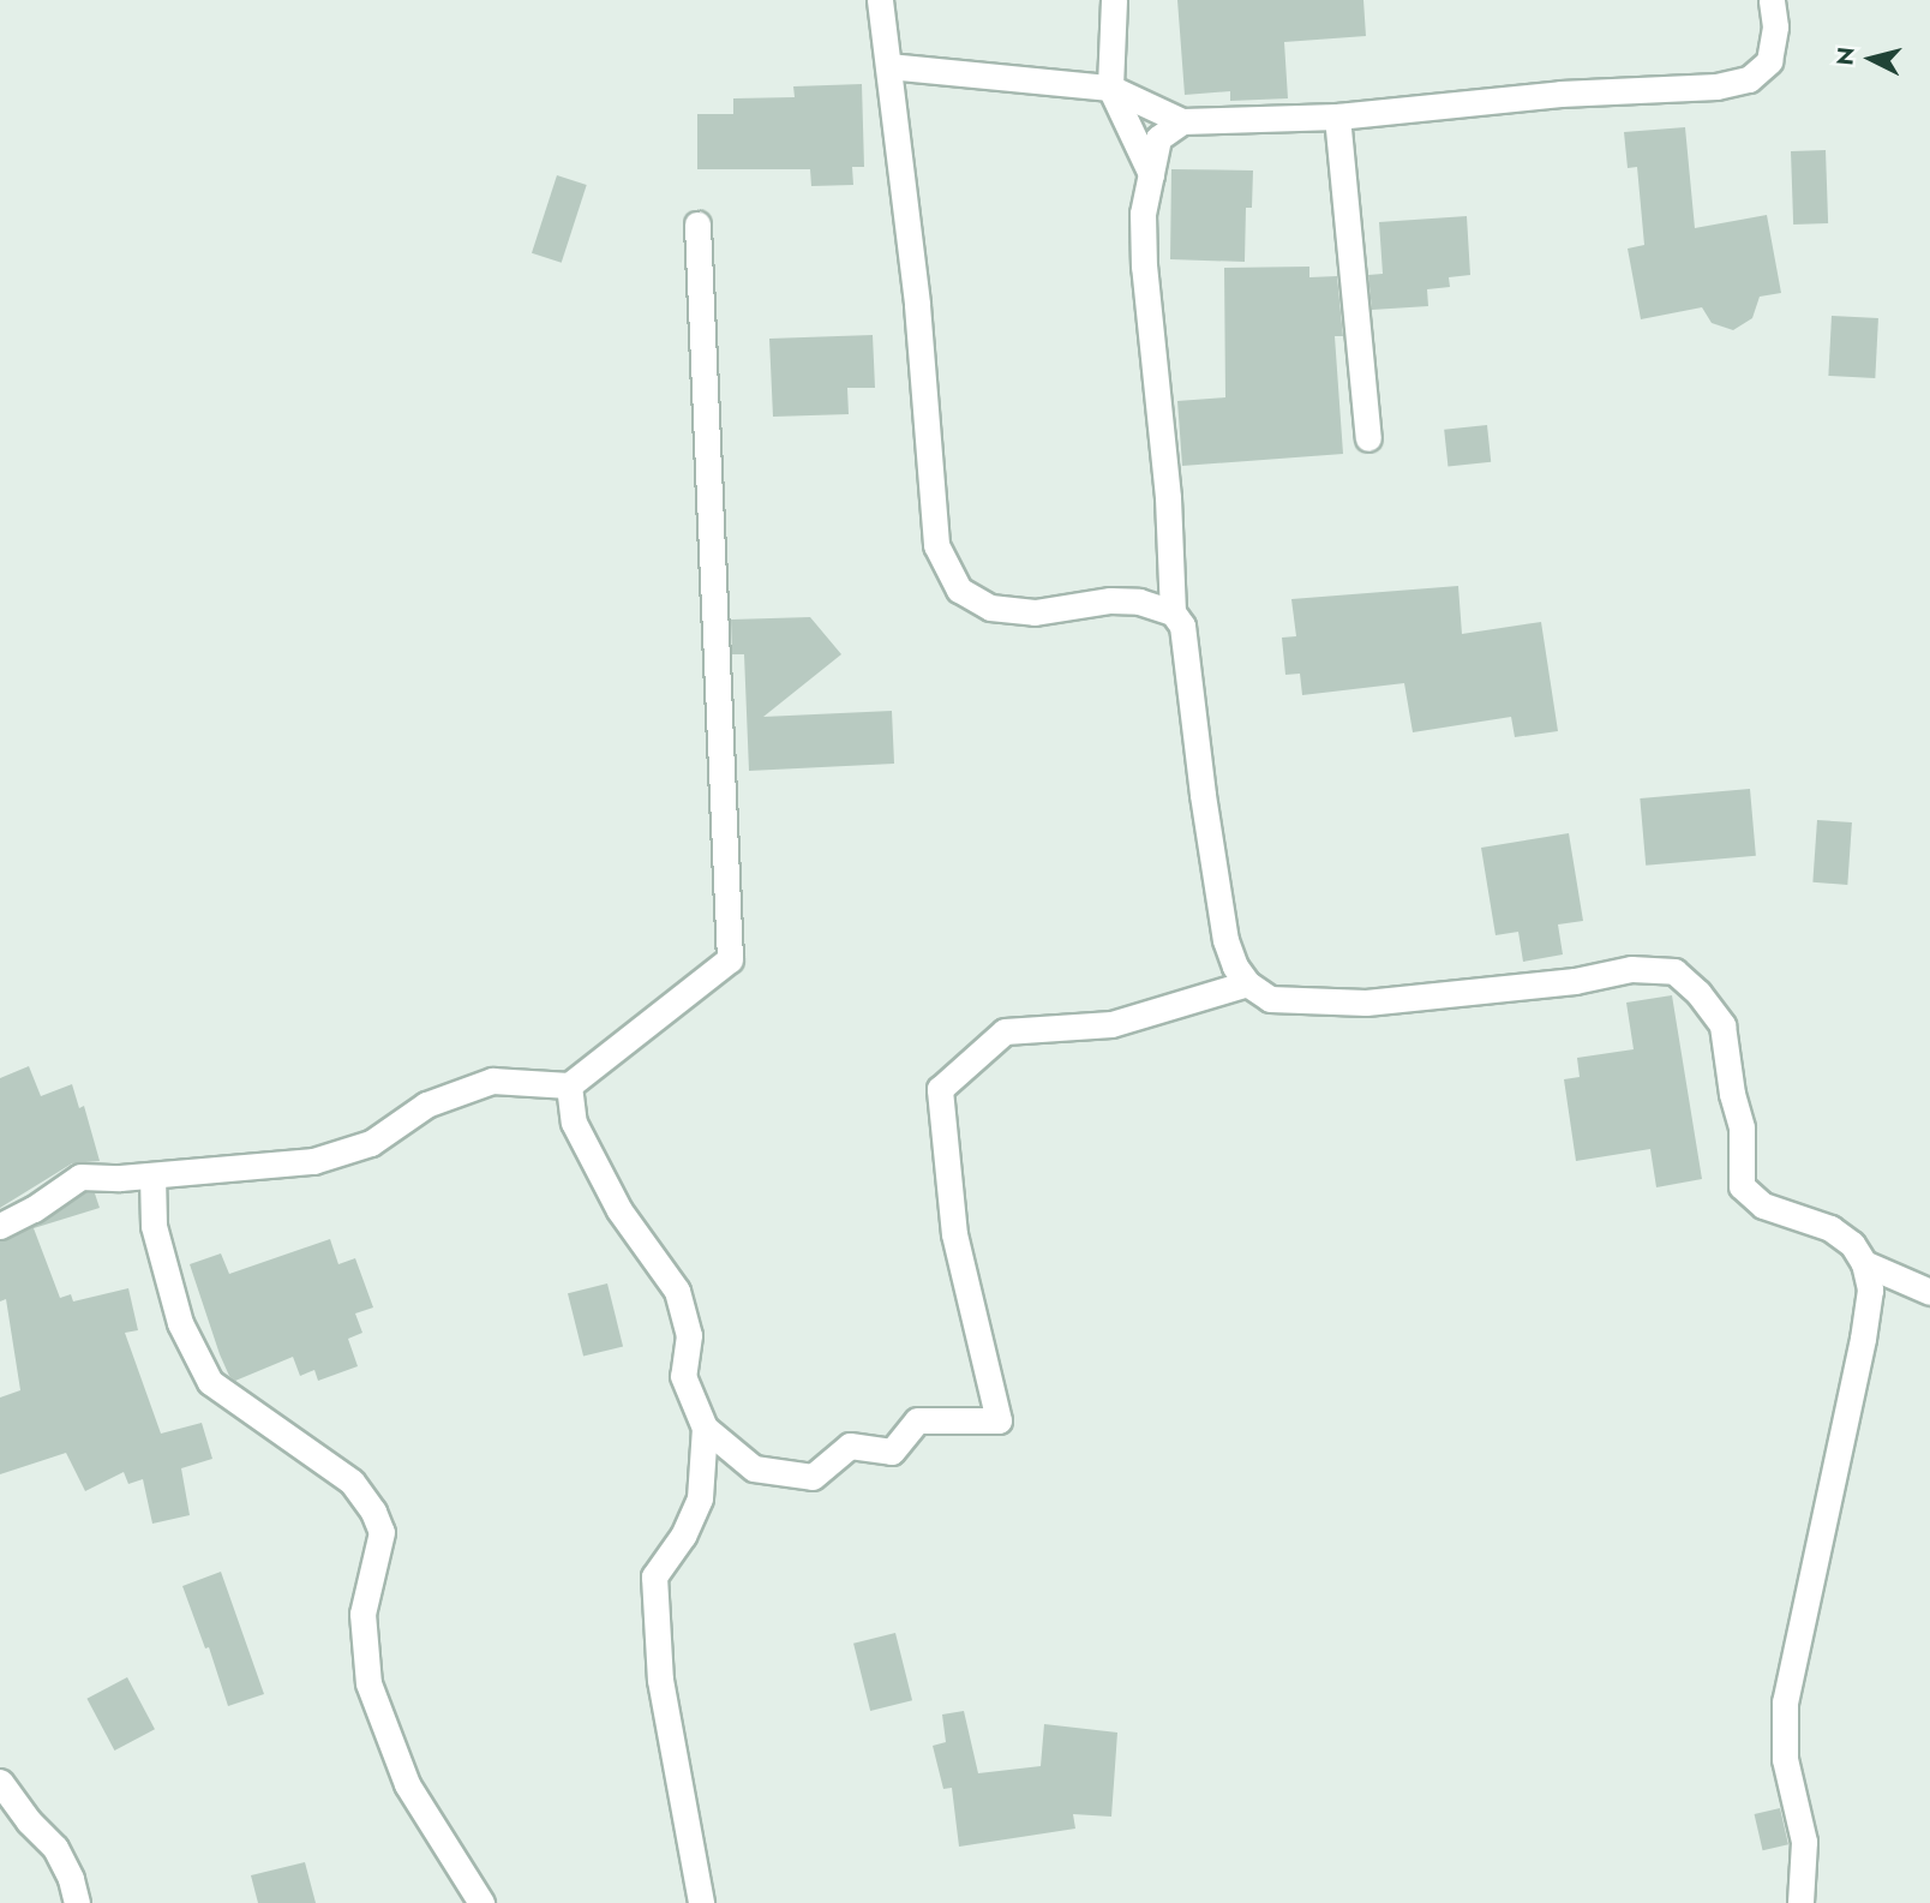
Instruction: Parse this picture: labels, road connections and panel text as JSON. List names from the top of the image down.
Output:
{
  "north": "left"
}
